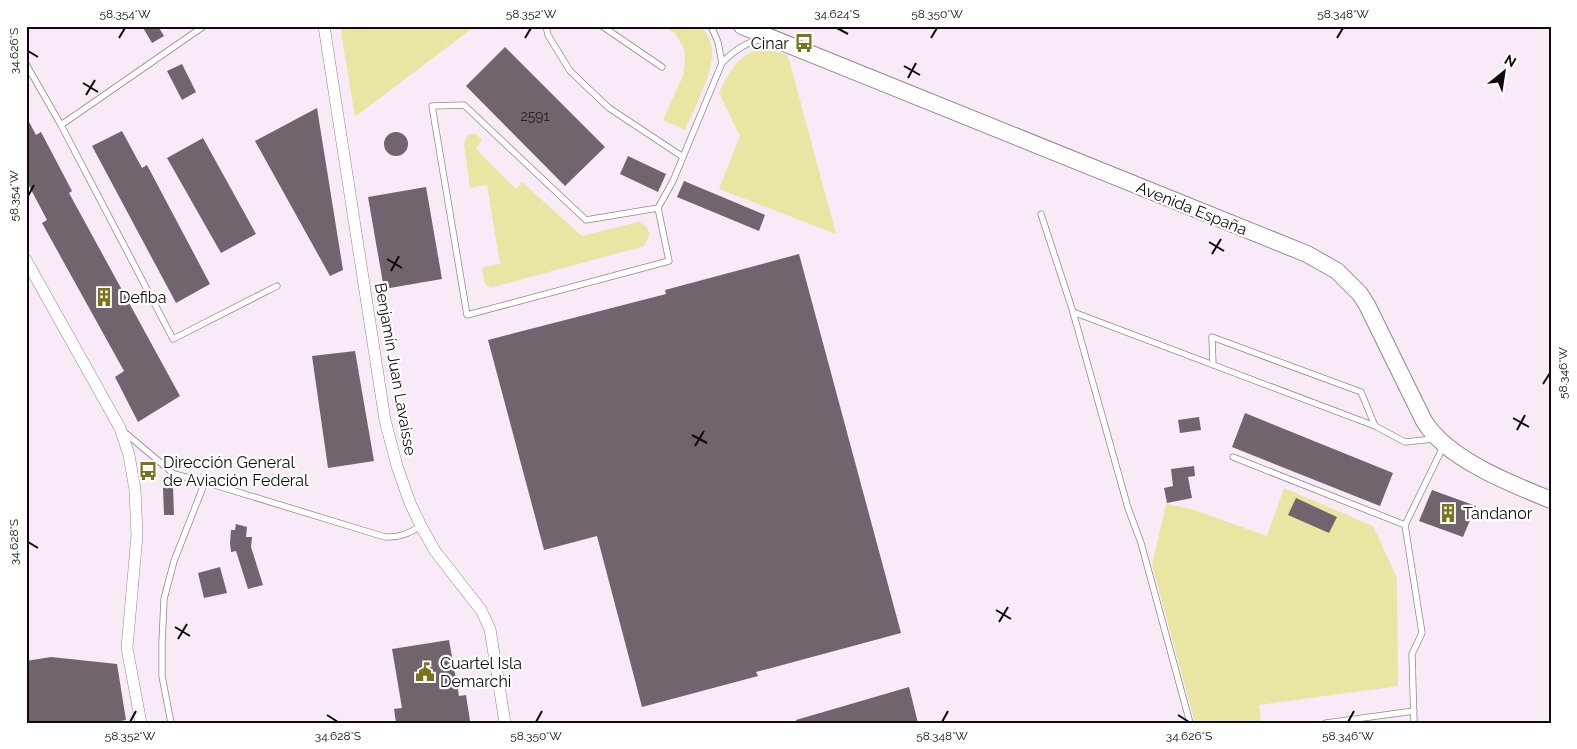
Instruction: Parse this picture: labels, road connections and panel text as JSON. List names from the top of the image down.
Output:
{
  "streets": {
    "street": ["Avenida España", "Benjamín Juan Lavaisse"]
  },
  "places": {
    "bus stop": ["Cinar", "Dirección General de Aviación Federal"],
    "building": ["Defiba", "Tandanor"],
    "public building": ["Cuartel Isla Demarchi"]
  },
  "house_numbers": ["2591"],
  "north": "top right",
  "coordinates": [
    "58.354°W",
    "58.352°W",
    "34.624°S",
    "58.350°W",
    "58.348°W",
    "34.626°S",
    "58.346°W",
    "34.628°S"
  ]
}
